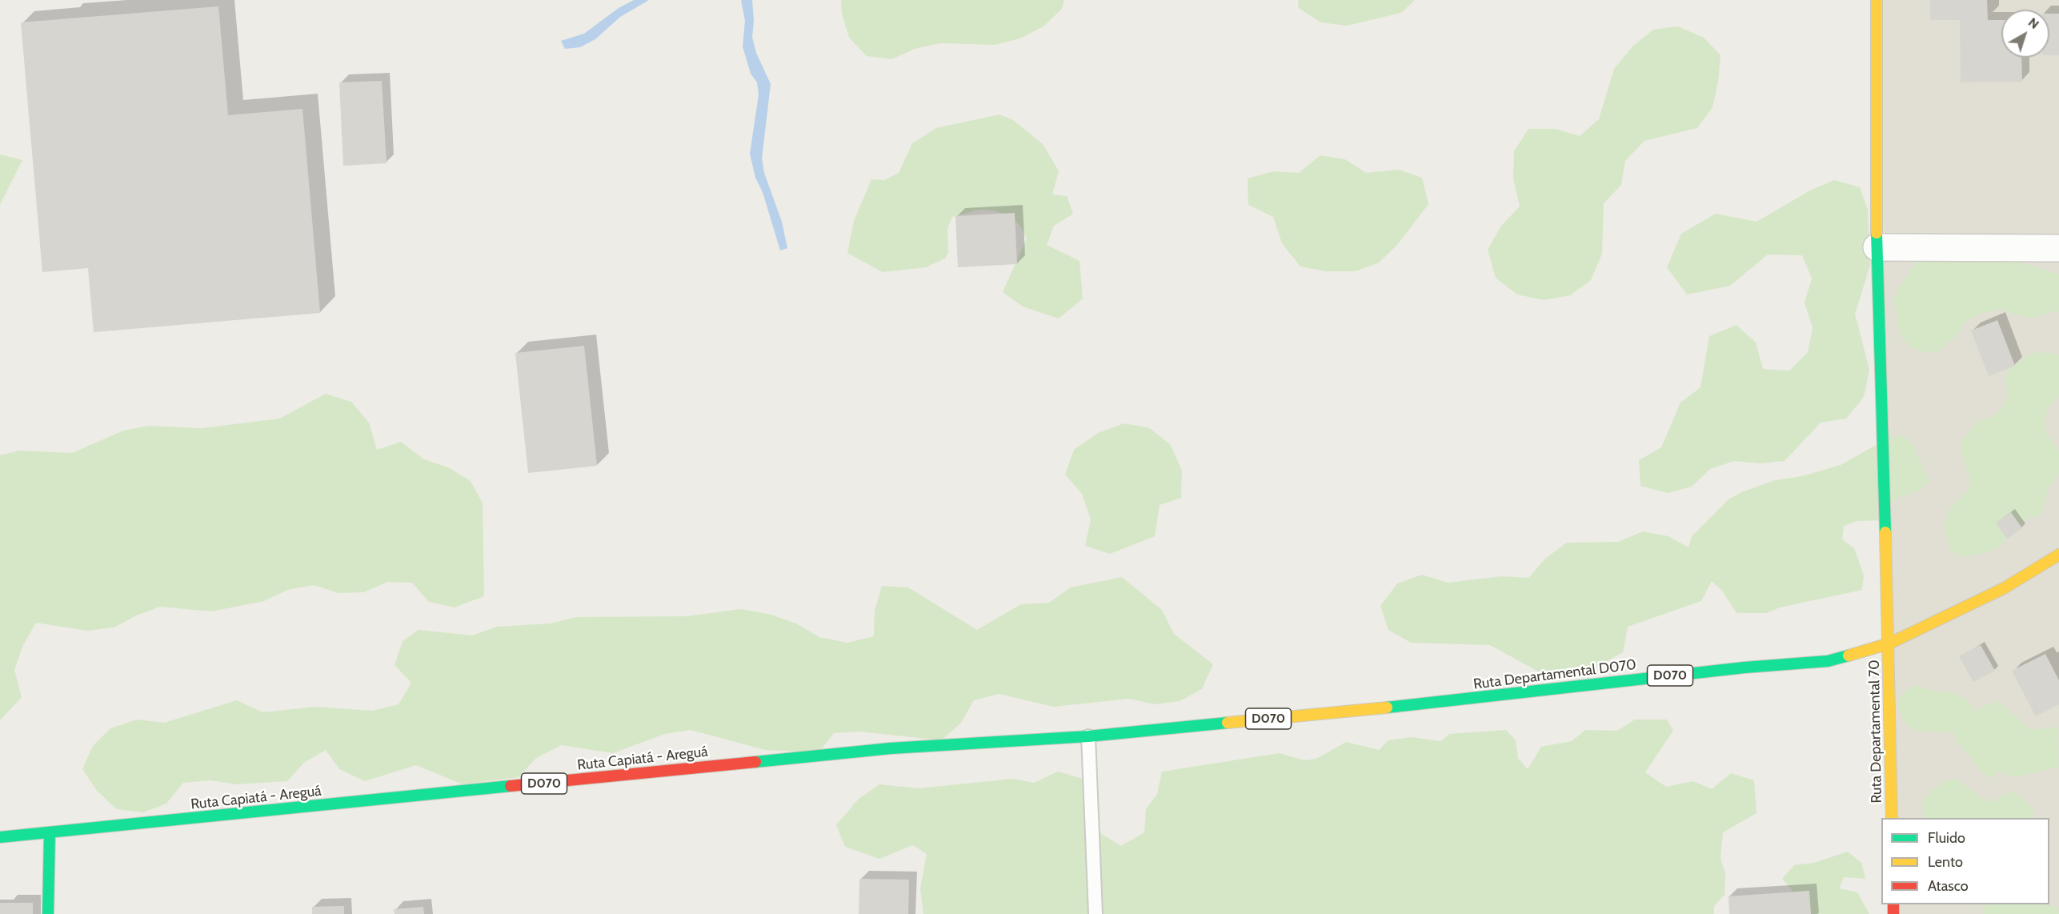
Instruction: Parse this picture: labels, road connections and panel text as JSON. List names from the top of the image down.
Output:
{
  "streets": {
    "main road": [
      "Ruta Departamental D070",
      "D070",
      "Ruta Departamental 70",
      "Ruta Capiatá - Areguá"
    ]
  },
  "crossings": [
    ["Ruta Departamental D070", "Ruta Departamental 70"],
    ["Ruta Departamental D070", "Ruta Capiatá - Areguá"]
  ],
  "legend": ["Fluido", "Lento", "Atasco"],
  "north": "top right"
}
